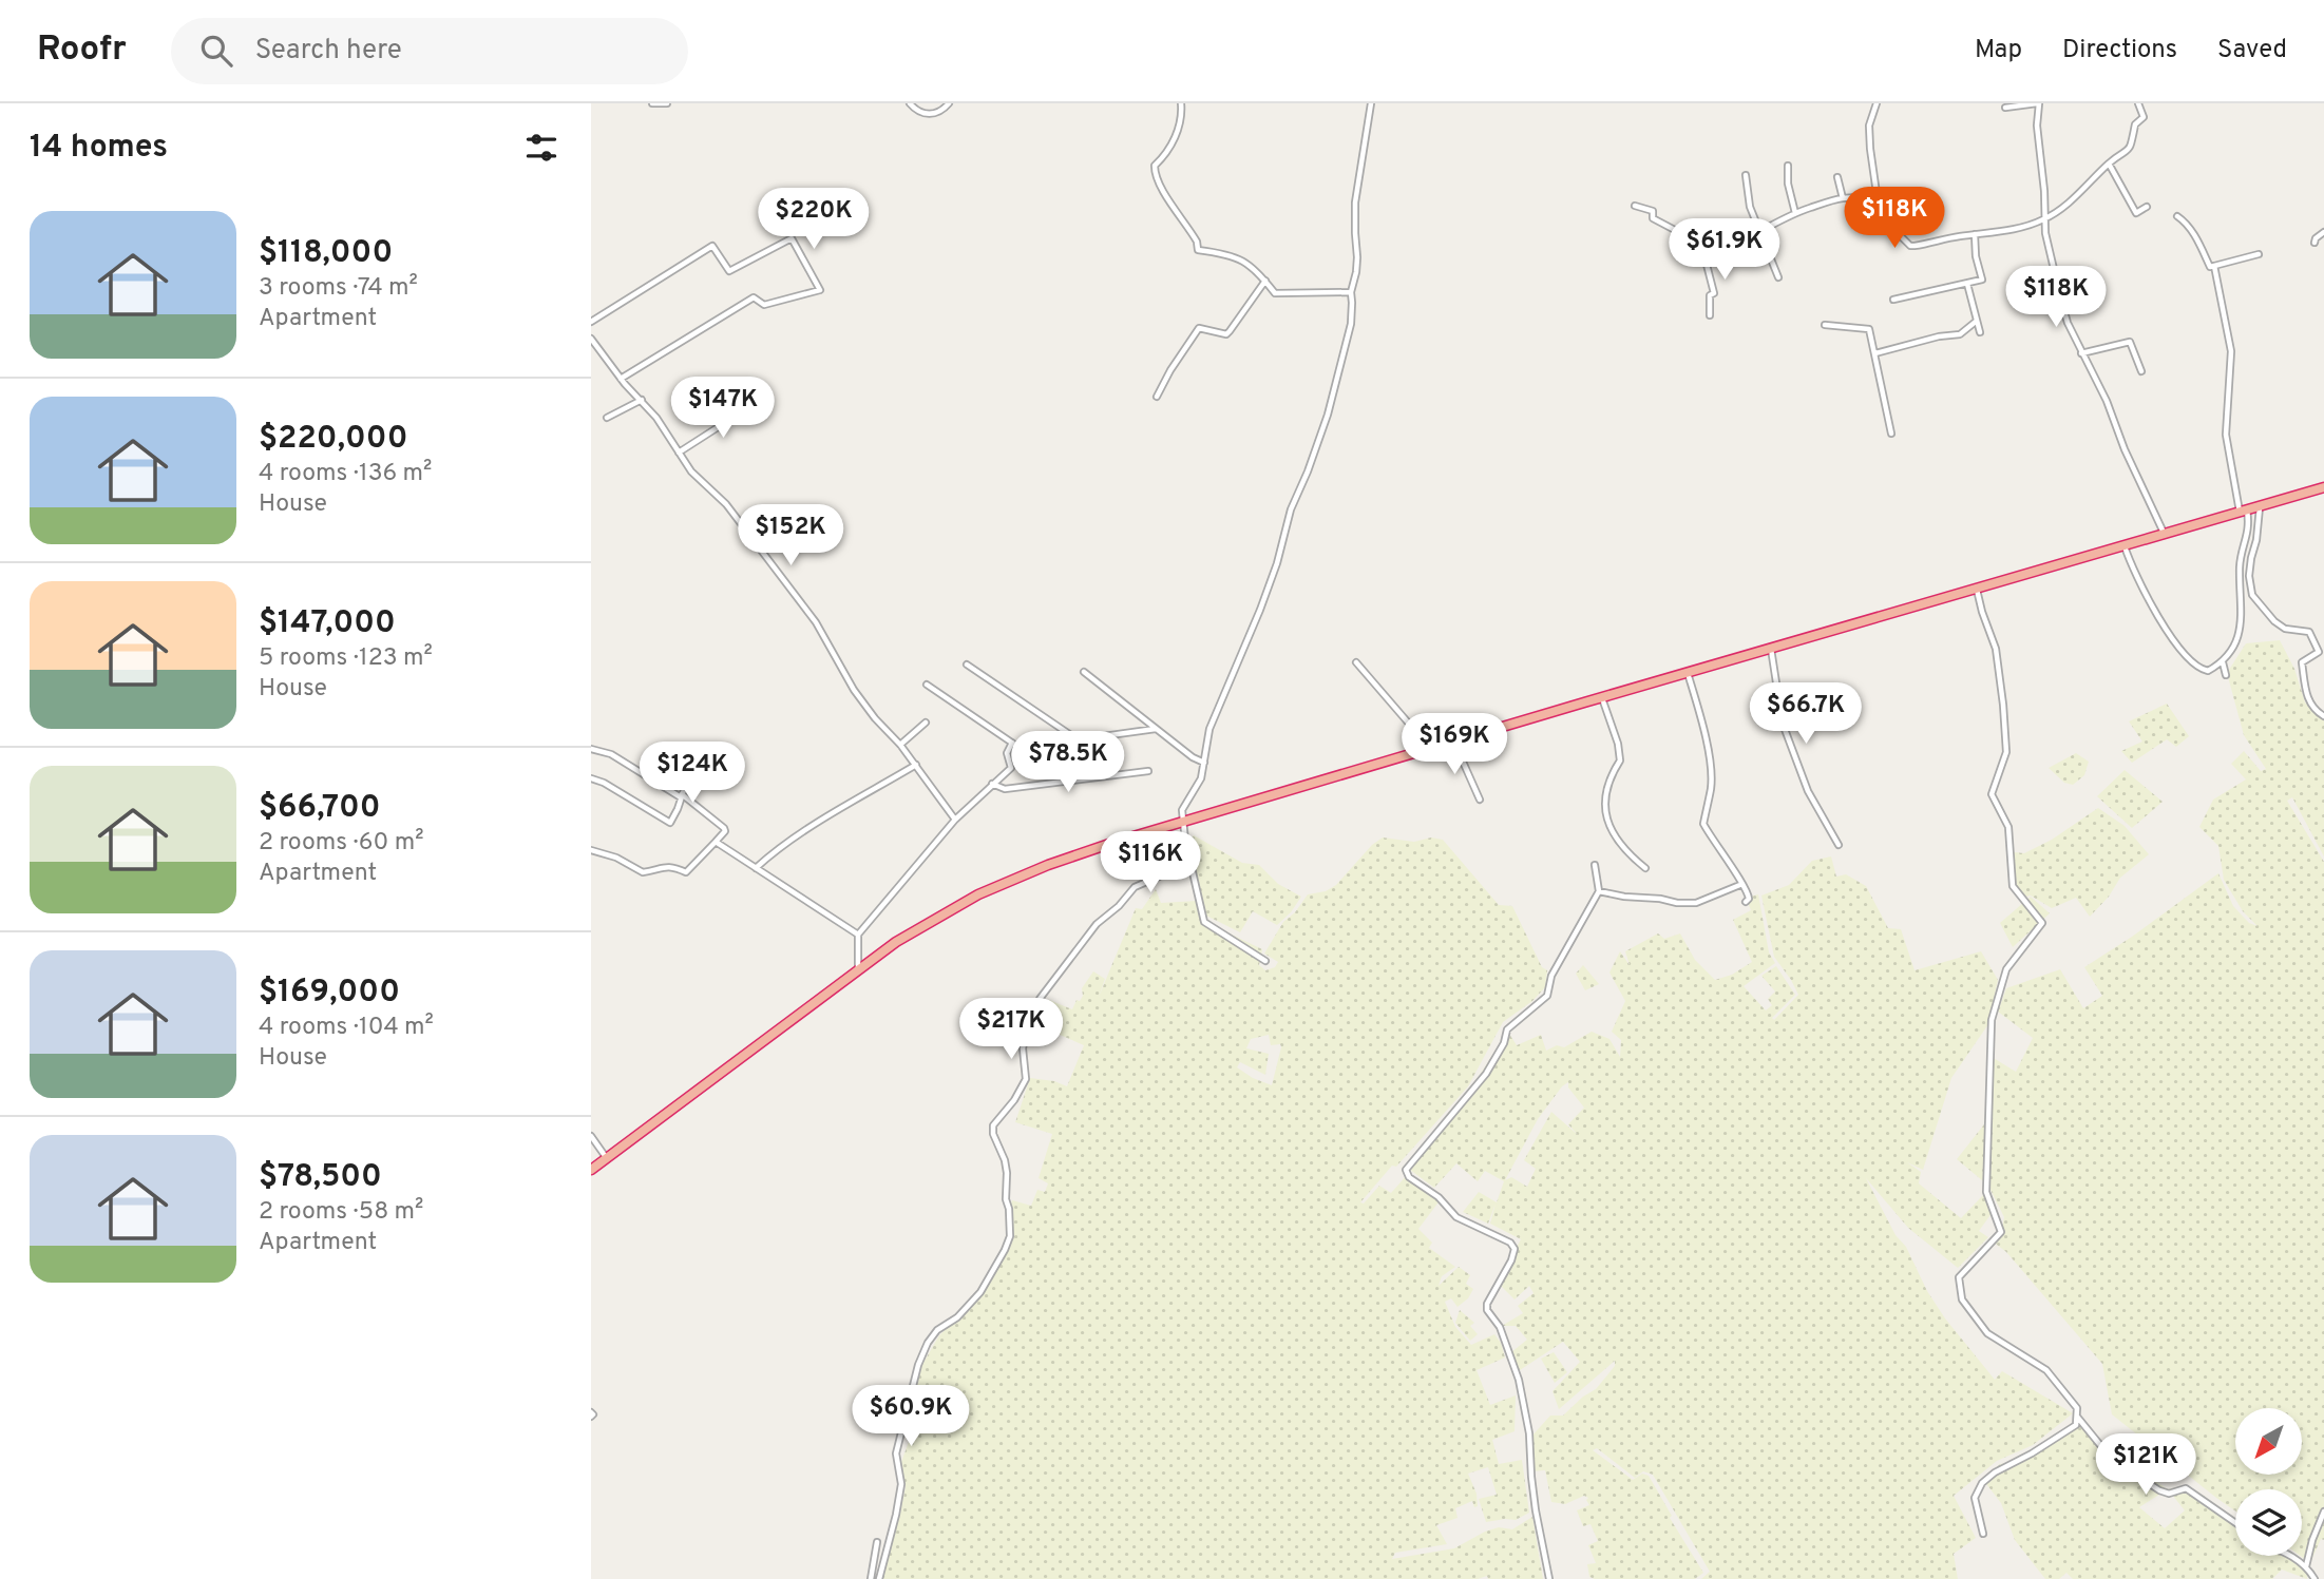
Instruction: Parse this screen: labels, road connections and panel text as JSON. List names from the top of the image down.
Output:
{
  "north": "bottom left",
  "page": {
    "header": "Roofr",
    "search": "Search here",
    "nav": ["Map", "Directions", "Saved"],
    "heading": "14 homes",
    "price": [
      "$118K",
      "$220K",
      "$61.9K",
      "$118K",
      "$147K",
      "$152K",
      "$66.7K",
      "$169K",
      "$78.5K",
      "$124K",
      "$116K",
      "$217K",
      "$60.9K",
      "$121K"
    ],
    "list": [
      {
        "name": "$118,000",
        "note": "3 rooms · 74 m² · Apartment"
      },
      {
        "name": "$220,000",
        "note": "4 rooms · 136 m² · House"
      },
      {
        "name": "$147,000",
        "note": "5 rooms · 123 m² · House"
      },
      {
        "name": "$66,700",
        "note": "2 rooms · 60 m² · Apartment"
      },
      {
        "name": "$169,000",
        "note": "4 rooms · 104 m² · House"
      },
      {
        "name": "$78,500",
        "note": "2 rooms · 58 m² · Apartment"
      }
    ]
  }
}
